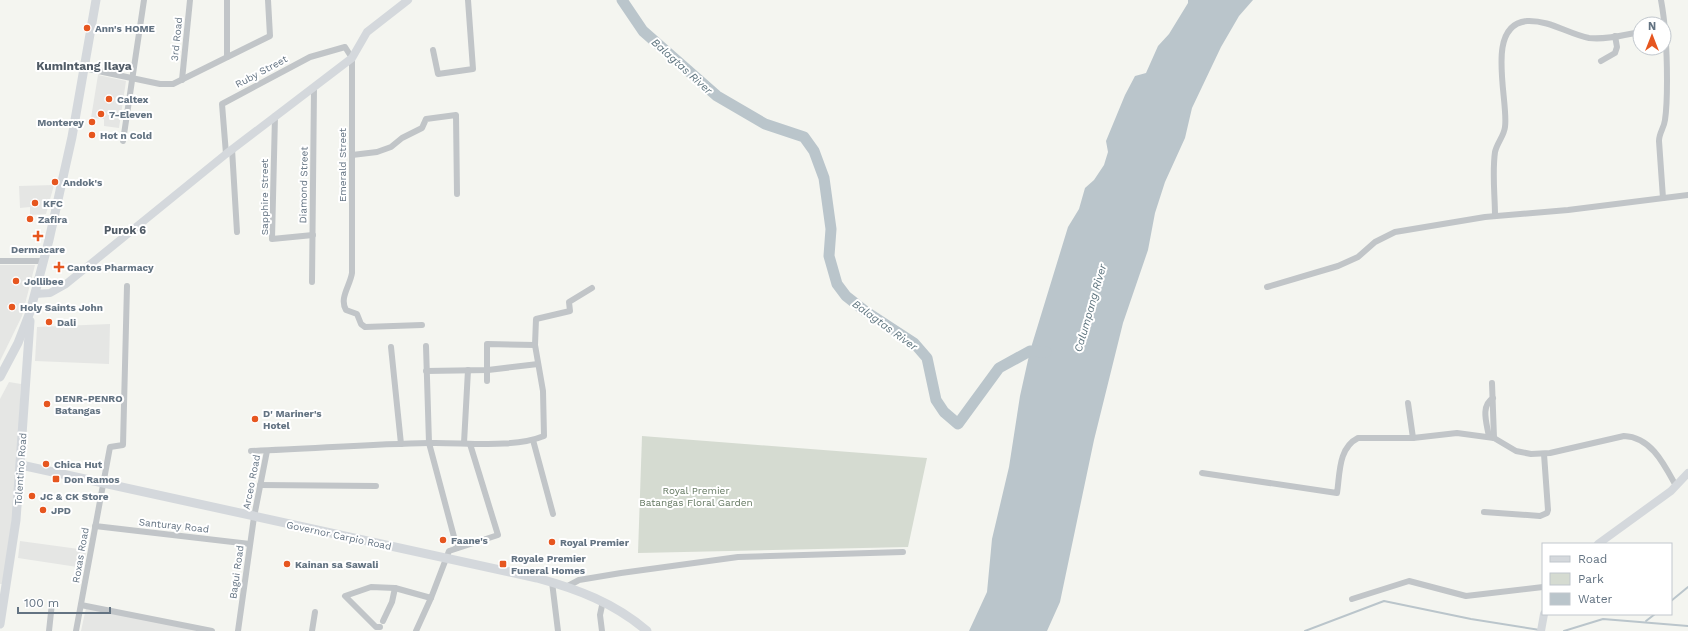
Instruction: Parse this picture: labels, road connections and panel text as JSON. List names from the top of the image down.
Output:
{
  "streets": {
    "main road": ["Tolentino Road", "Governor Carpio Road"],
    "street": [
      "3rd Road",
      "Ruby Street",
      "Emerald Street",
      "Diamond Street",
      "Sapphire Street",
      "Arceo Road",
      "Santuray Road",
      "Roxas Road",
      "Bagui Road"
    ]
  },
  "crossings": [
    ["Ruby Street", "Emerald Street"],
    ["Diamond Street", "Sapphire Street"],
    ["Tolentino Road", "Governor Carpio Road"],
    ["Arceo Road", "Governor Carpio Road"],
    ["Arceo Road", "Bagui Road"],
    ["Santuray Road", "Roxas Road"],
    ["Santuray Road", "Bagui Road"],
    ["Governor Carpio Road", "Roxas Road"],
    ["Governor Carpio Road", "Bagui Road"]
  ],
  "districts": ["Kumintang Ilaya", "Purok 6"],
  "water": ["Balagtas River", "Calumpang River"],
  "parks": ["Royal Premier Batangas Floral Garden"],
  "places": {
    "other": [
      "Ann's HOME",
      "Caltex",
      "7-Eleven",
      "Monterey",
      "Hot n Cold",
      "Andok's",
      "KFC",
      "Zafira",
      "Jollibee",
      "Holy Saints John",
      "Dali",
      "DENR-PENRO Batangas",
      "D' Mariner's Hotel",
      "Chica Hut",
      "JC & CK Store",
      "JPD",
      "Faane's",
      "Royal Premier",
      "Kainan sa Sawali"
    ],
    "health": ["Dermacare", "Cantos Pharmacy"],
    "transit": ["Don Ramos", "Royale Premier Funeral Homes"]
  },
  "legend": ["Road", "Park", "Water"],
  "scale_bar": "100 m",
  "north": "top"
}
